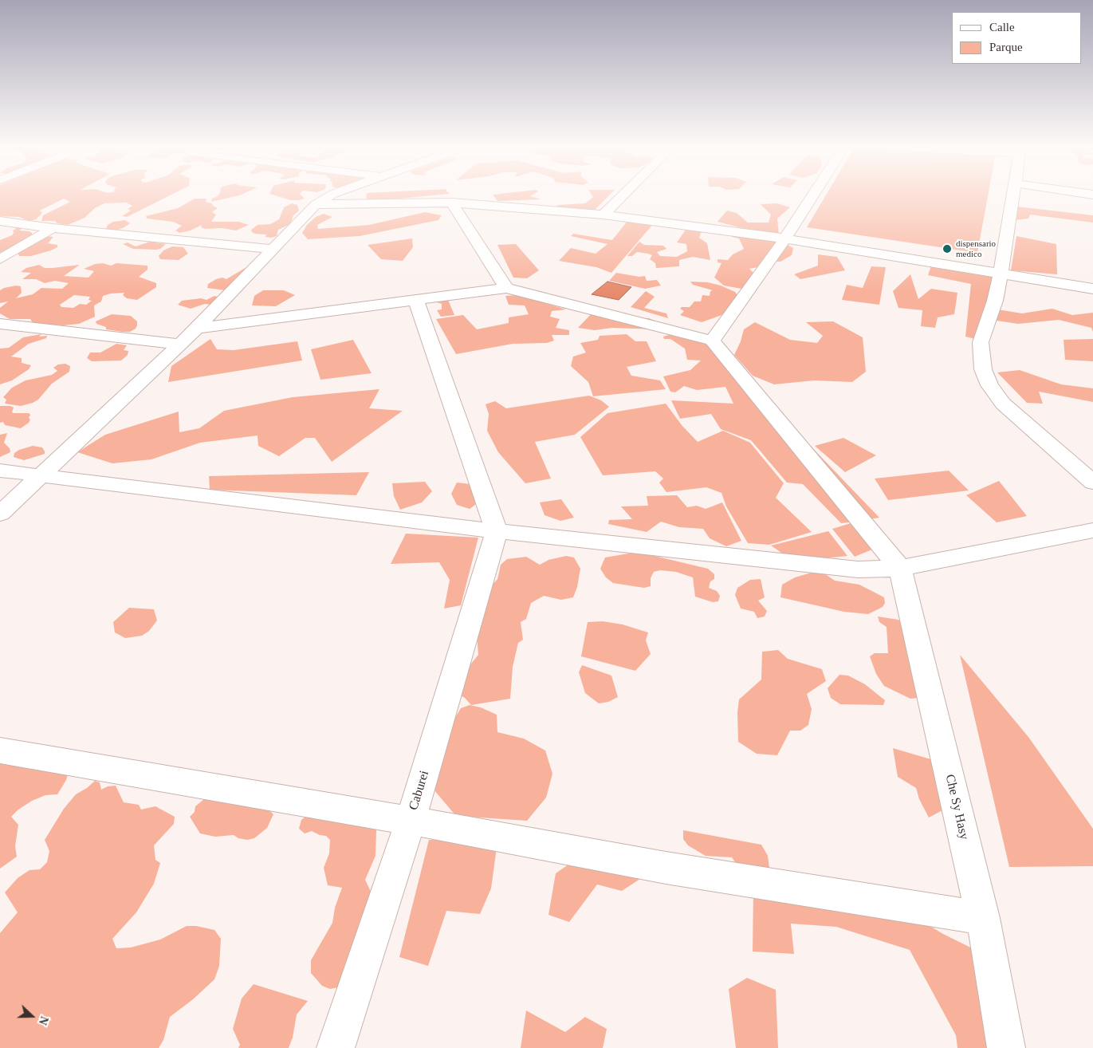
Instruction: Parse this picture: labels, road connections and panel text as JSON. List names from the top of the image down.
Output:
{
  "streets": {
    "street": ["Caburei", "Che Sy Hasy"]
  },
  "places": ["dispensario medico"],
  "legend": ["Calle", "Parque"],
  "north": "right"
}
